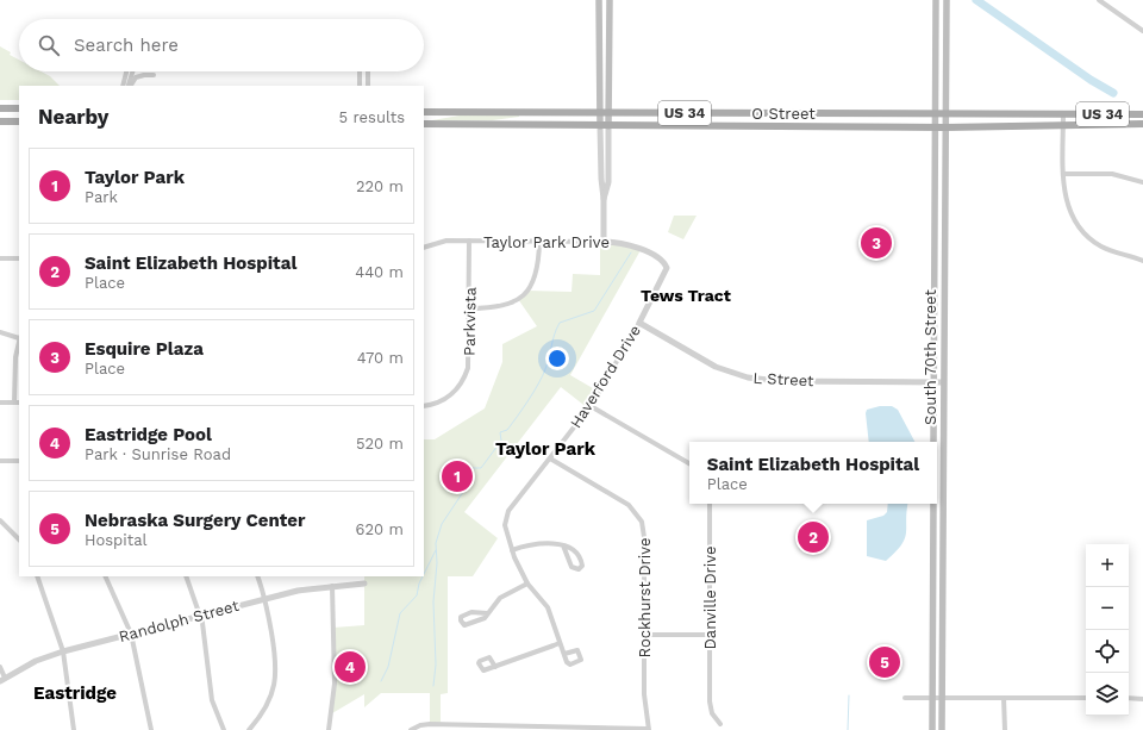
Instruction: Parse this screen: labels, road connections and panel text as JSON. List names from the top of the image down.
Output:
{
  "streets": {
    "main road": ["US 34", "O Street", "South 70th Street"],
    "street": [
      "Taylor Park Drive",
      "Parkvista",
      "Haverford Drive",
      "L Street",
      "Rockhurst Drive",
      "Danville Drive",
      "Randolph Street"
    ]
  },
  "crossings": [
    ["O Street", "South 70th Street"],
    ["Taylor Park Drive", "Parkvista"],
    ["Taylor Park Drive", "Haverford Drive"],
    ["South 70th Street", "L Street"],
    ["Haverford Drive", "L Street"],
    ["Haverford Drive", "Rockhurst Drive"]
  ],
  "districts": ["Tews Tract", "Taylor Park", "Eastridge"],
  "page": {
    "search": "Search here",
    "heading": ["Nearby", "5 results"],
    "list": [
      {
        "mark": "1",
        "name": "Taylor Park",
        "note": "Park",
        "value": "220 m"
      },
      {
        "mark": "2",
        "name": "Saint Elizabeth Hospital",
        "note": "Place",
        "value": "440 m"
      },
      {
        "mark": "3",
        "name": "Esquire Plaza",
        "note": "Place",
        "value": "470 m"
      },
      {
        "mark": "4",
        "name": "Eastridge Pool",
        "note": "Park · Sunrise Road",
        "value": "520 m"
      },
      {
        "mark": "5",
        "name": "Nebraska Surgery Center",
        "note": "Hospital",
        "value": "620 m"
      }
    ],
    "pins": [
      "3",
      "1",
      "2",
      "5",
      "4"
    ],
    "popup": ["Saint Elizabeth Hospital", "Place"],
    "map_buttons": ["+", "−"]
  }
}
